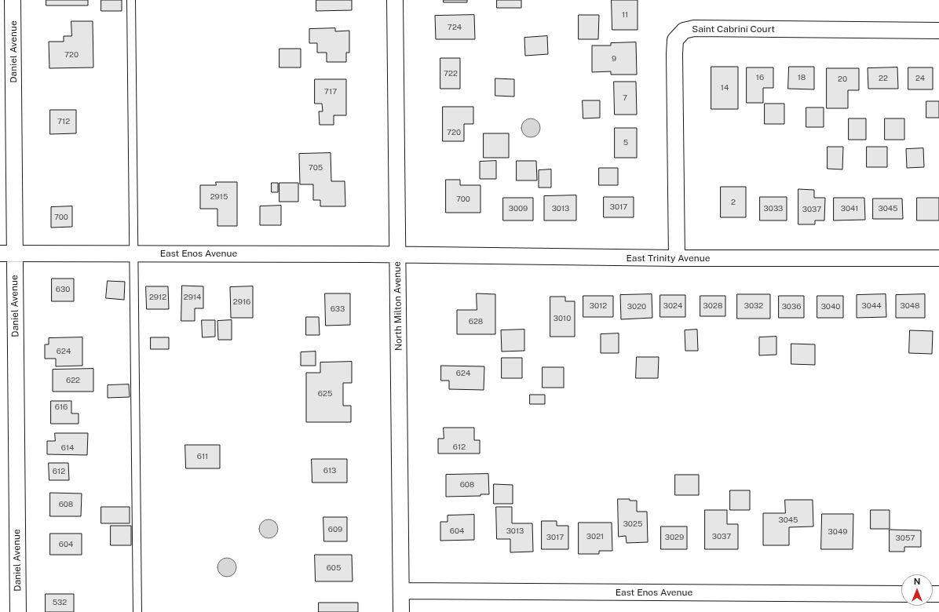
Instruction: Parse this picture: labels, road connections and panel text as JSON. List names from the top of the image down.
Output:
{
  "streets": {
    "street": [
      "Saint Cabrini Court",
      "Daniel Avenue",
      "East Enos Avenue",
      "East Trinity Avenue",
      "North Milton Avenue"
    ]
  },
  "crossings": [
    ["Saint Cabrini Court", "East Trinity Avenue"],
    ["Daniel Avenue", "East Enos Avenue"],
    ["East Enos Avenue", "East Trinity Avenue"],
    ["East Enos Avenue", "North Milton Avenue"],
    ["East Trinity Avenue", "North Milton Avenue"]
  ],
  "house_numbers": [
    "11",
    "724",
    "720",
    "9",
    "722",
    "16",
    "18",
    "22",
    "24",
    "20",
    "14",
    "717",
    "7",
    "712",
    "720",
    "5",
    "705",
    "2915",
    "700",
    "2",
    "3017",
    "3009",
    "3013",
    "3033",
    "3041",
    "3045",
    "3037",
    "700",
    "630",
    "2912",
    "2914",
    "2916",
    "3012",
    "3024",
    "3028",
    "3032",
    "3044",
    "3048",
    "3020",
    "3036",
    "3040",
    "633",
    "3010",
    "628",
    "624",
    "624",
    "622",
    "625",
    "616",
    "612",
    "614",
    "611",
    "613",
    "612",
    "608",
    "608",
    "3045",
    "3025",
    "609",
    "604",
    "3013",
    "3049",
    "3021",
    "3037",
    "3017",
    "3029",
    "3057",
    "604",
    "605",
    "532"
  ],
  "north": "top"
}
